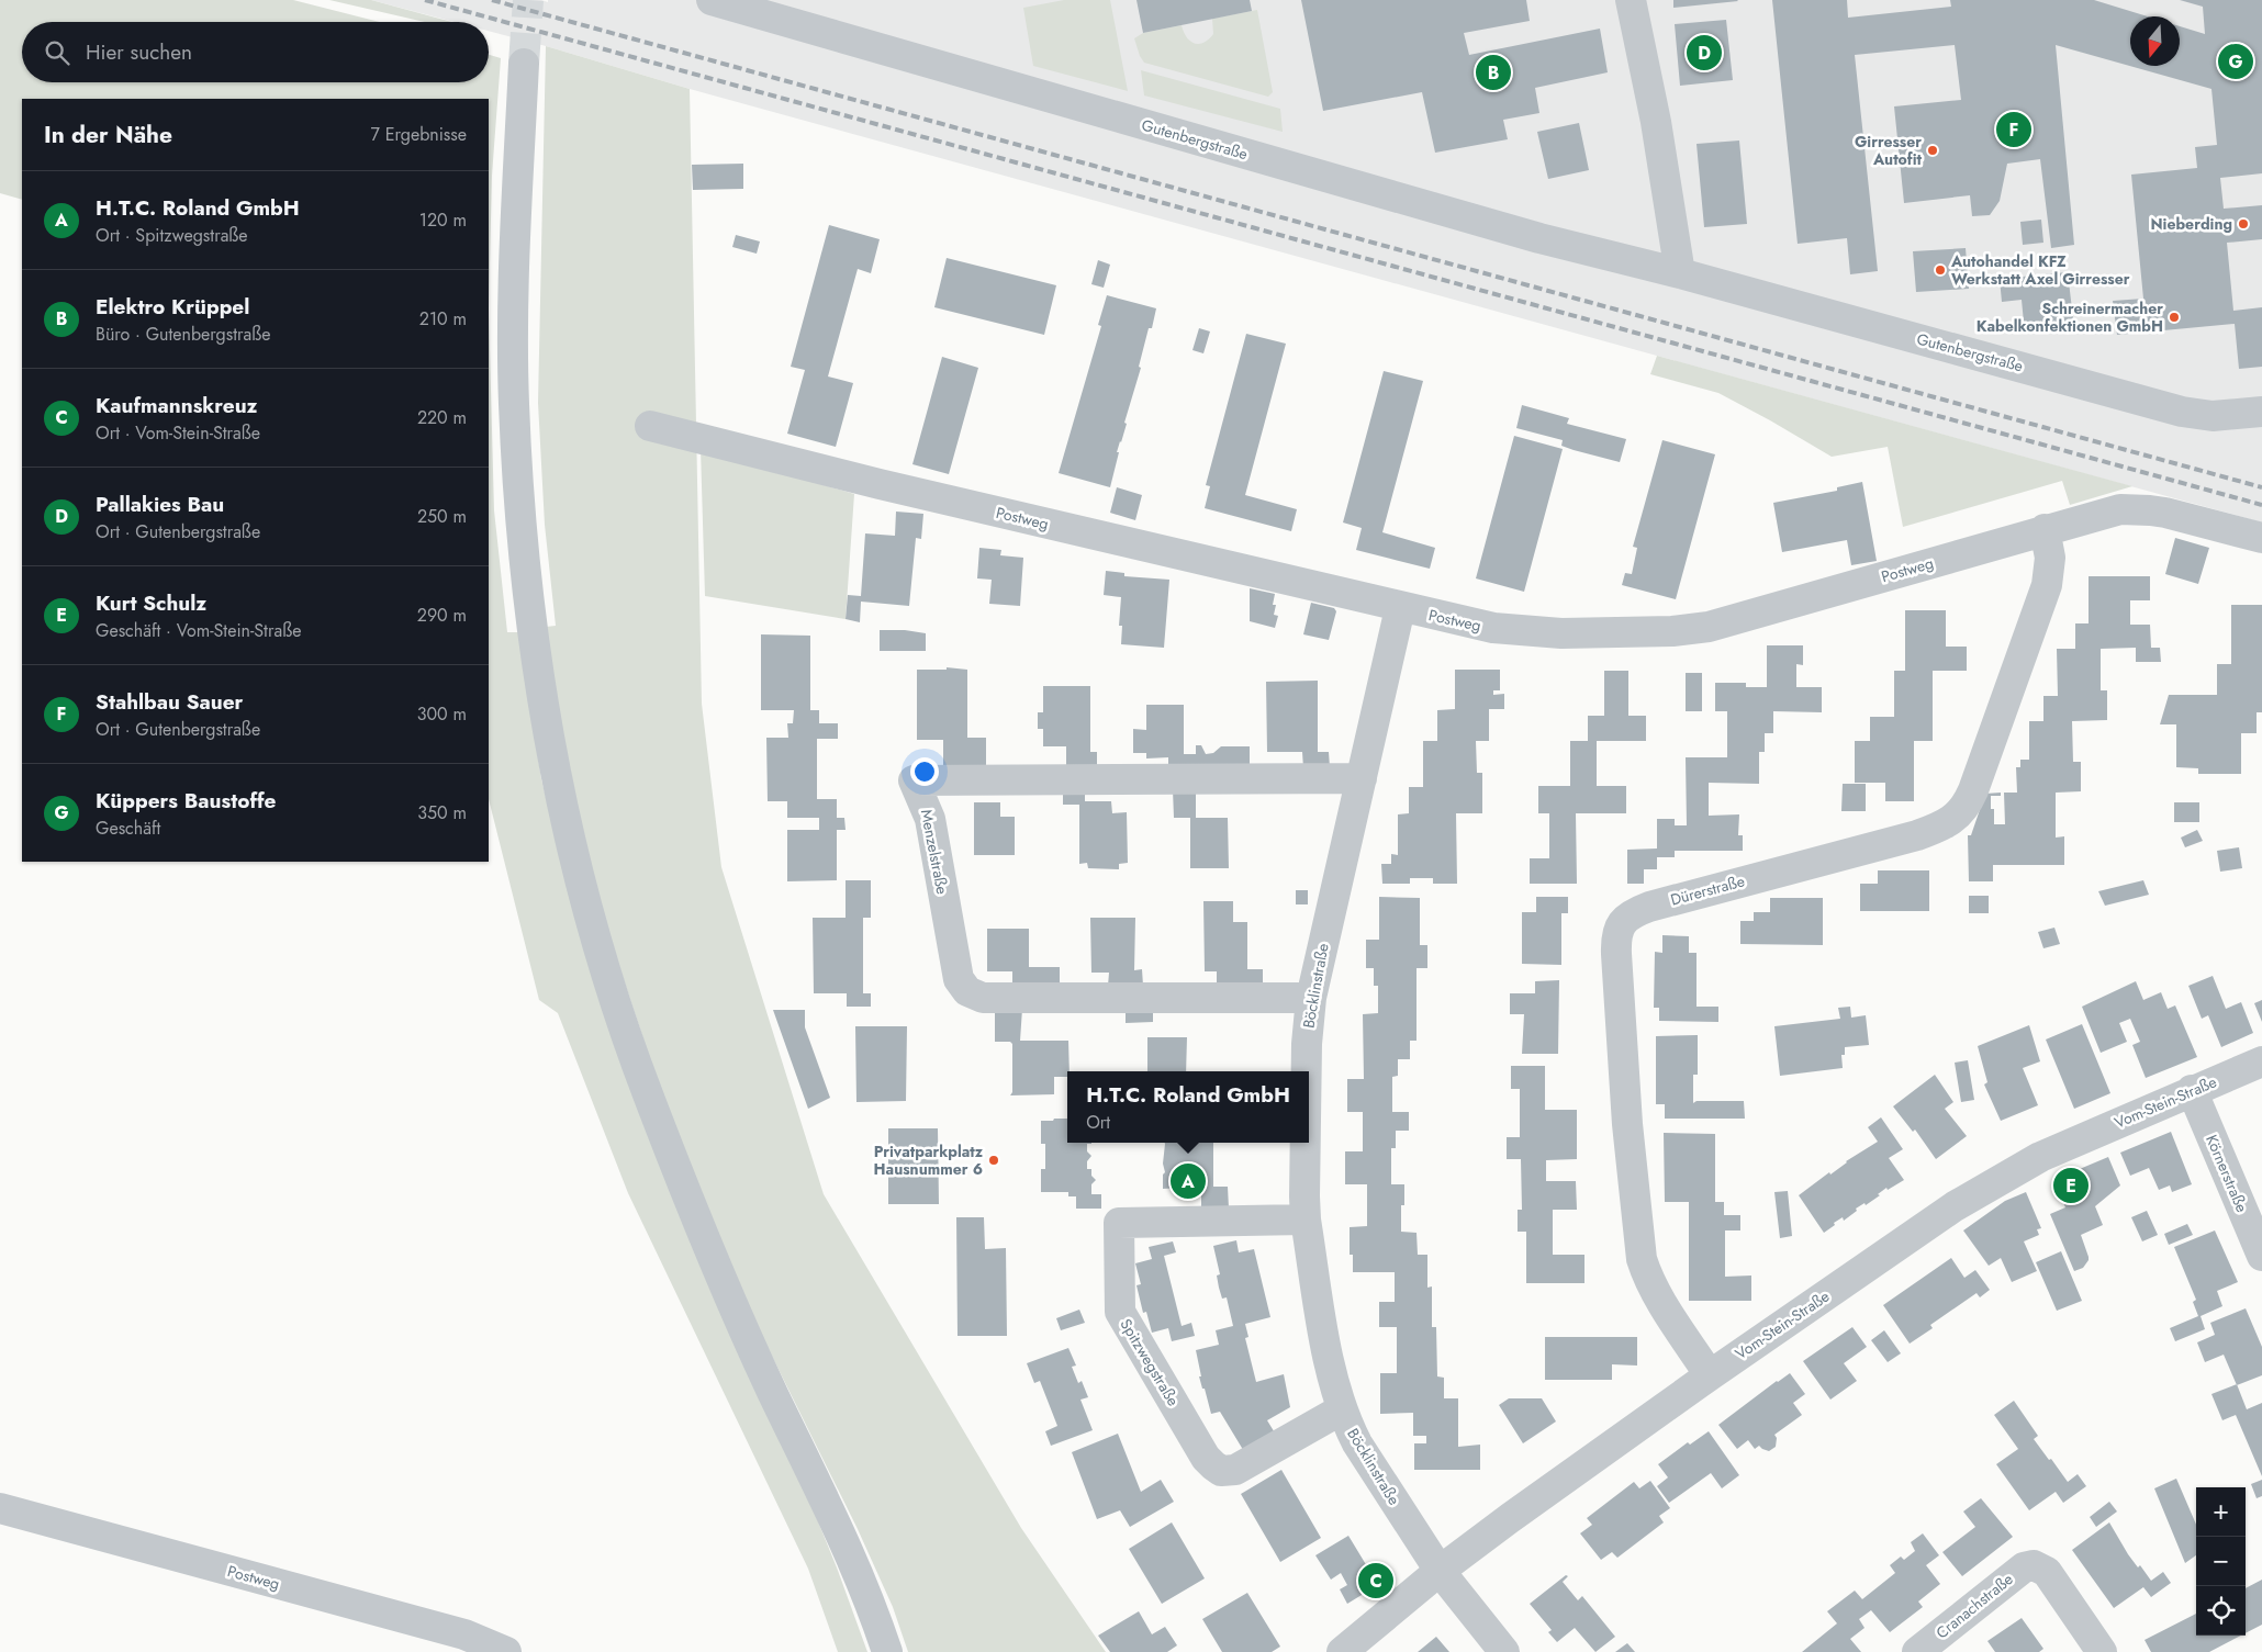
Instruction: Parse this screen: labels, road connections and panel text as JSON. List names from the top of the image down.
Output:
{
  "streets": {
    "street": [
      "Gutenbergstraße",
      "Postweg",
      "Menzelstraße",
      "Dürerstraße",
      "Böcklinstraße",
      "Vom-Stein-Straße",
      "Körnerstraße",
      "Spitzwegstraße",
      "Cranachstraße"
    ]
  },
  "crossings": [
    ["Postweg", "Dürerstraße"],
    ["Postweg", "Böcklinstraße"],
    ["Menzelstraße", "Böcklinstraße"],
    ["Dürerstraße", "Vom-Stein-Straße"],
    ["Böcklinstraße", "Vom-Stein-Straße"],
    ["Böcklinstraße", "Spitzwegstraße"],
    ["Vom-Stein-Straße", "Körnerstraße"]
  ],
  "places": [
    "Girresser Autofit",
    "Nieberding",
    "Autohandel KFZ Werkstatt Axel Girresser",
    "Schreinermacher Kabelkonfektionen GmbH",
    "Privatparkplatz Hausnummer 6"
  ],
  "north": "bottom",
  "page": {
    "search": "Hier suchen",
    "pins": [
      "D",
      "G",
      "B",
      "F",
      "A",
      "E",
      "C"
    ],
    "heading": ["In der Nähe", "7 Ergebnisse"],
    "list": [
      {
        "mark": "A",
        "name": "H.T.C. Roland GmbH",
        "note": "Ort · Spitzwegstraße",
        "value": "120 m"
      },
      {
        "mark": "B",
        "name": "Elektro Krüppel",
        "note": "Büro · Gutenbergstraße",
        "value": "210 m"
      },
      {
        "mark": "C",
        "name": "Kaufmannskreuz",
        "note": "Ort · Vom-Stein-Straße",
        "value": "220 m"
      },
      {
        "mark": "D",
        "name": "Pallakies Bau",
        "note": "Ort · Gutenbergstraße",
        "value": "250 m"
      },
      {
        "mark": "E",
        "name": "Kurt Schulz",
        "note": "Geschäft · Vom-Stein-Straße",
        "value": "290 m"
      },
      {
        "mark": "F",
        "name": "Stahlbau Sauer",
        "note": "Ort · Gutenbergstraße",
        "value": "300 m"
      },
      {
        "mark": "G",
        "name": "Küppers Baustoffe",
        "note": "Geschäft",
        "value": "350 m"
      }
    ],
    "popup": ["H.T.C. Roland GmbH", "Ort"],
    "map_buttons": ["+", "−"]
  }
}
